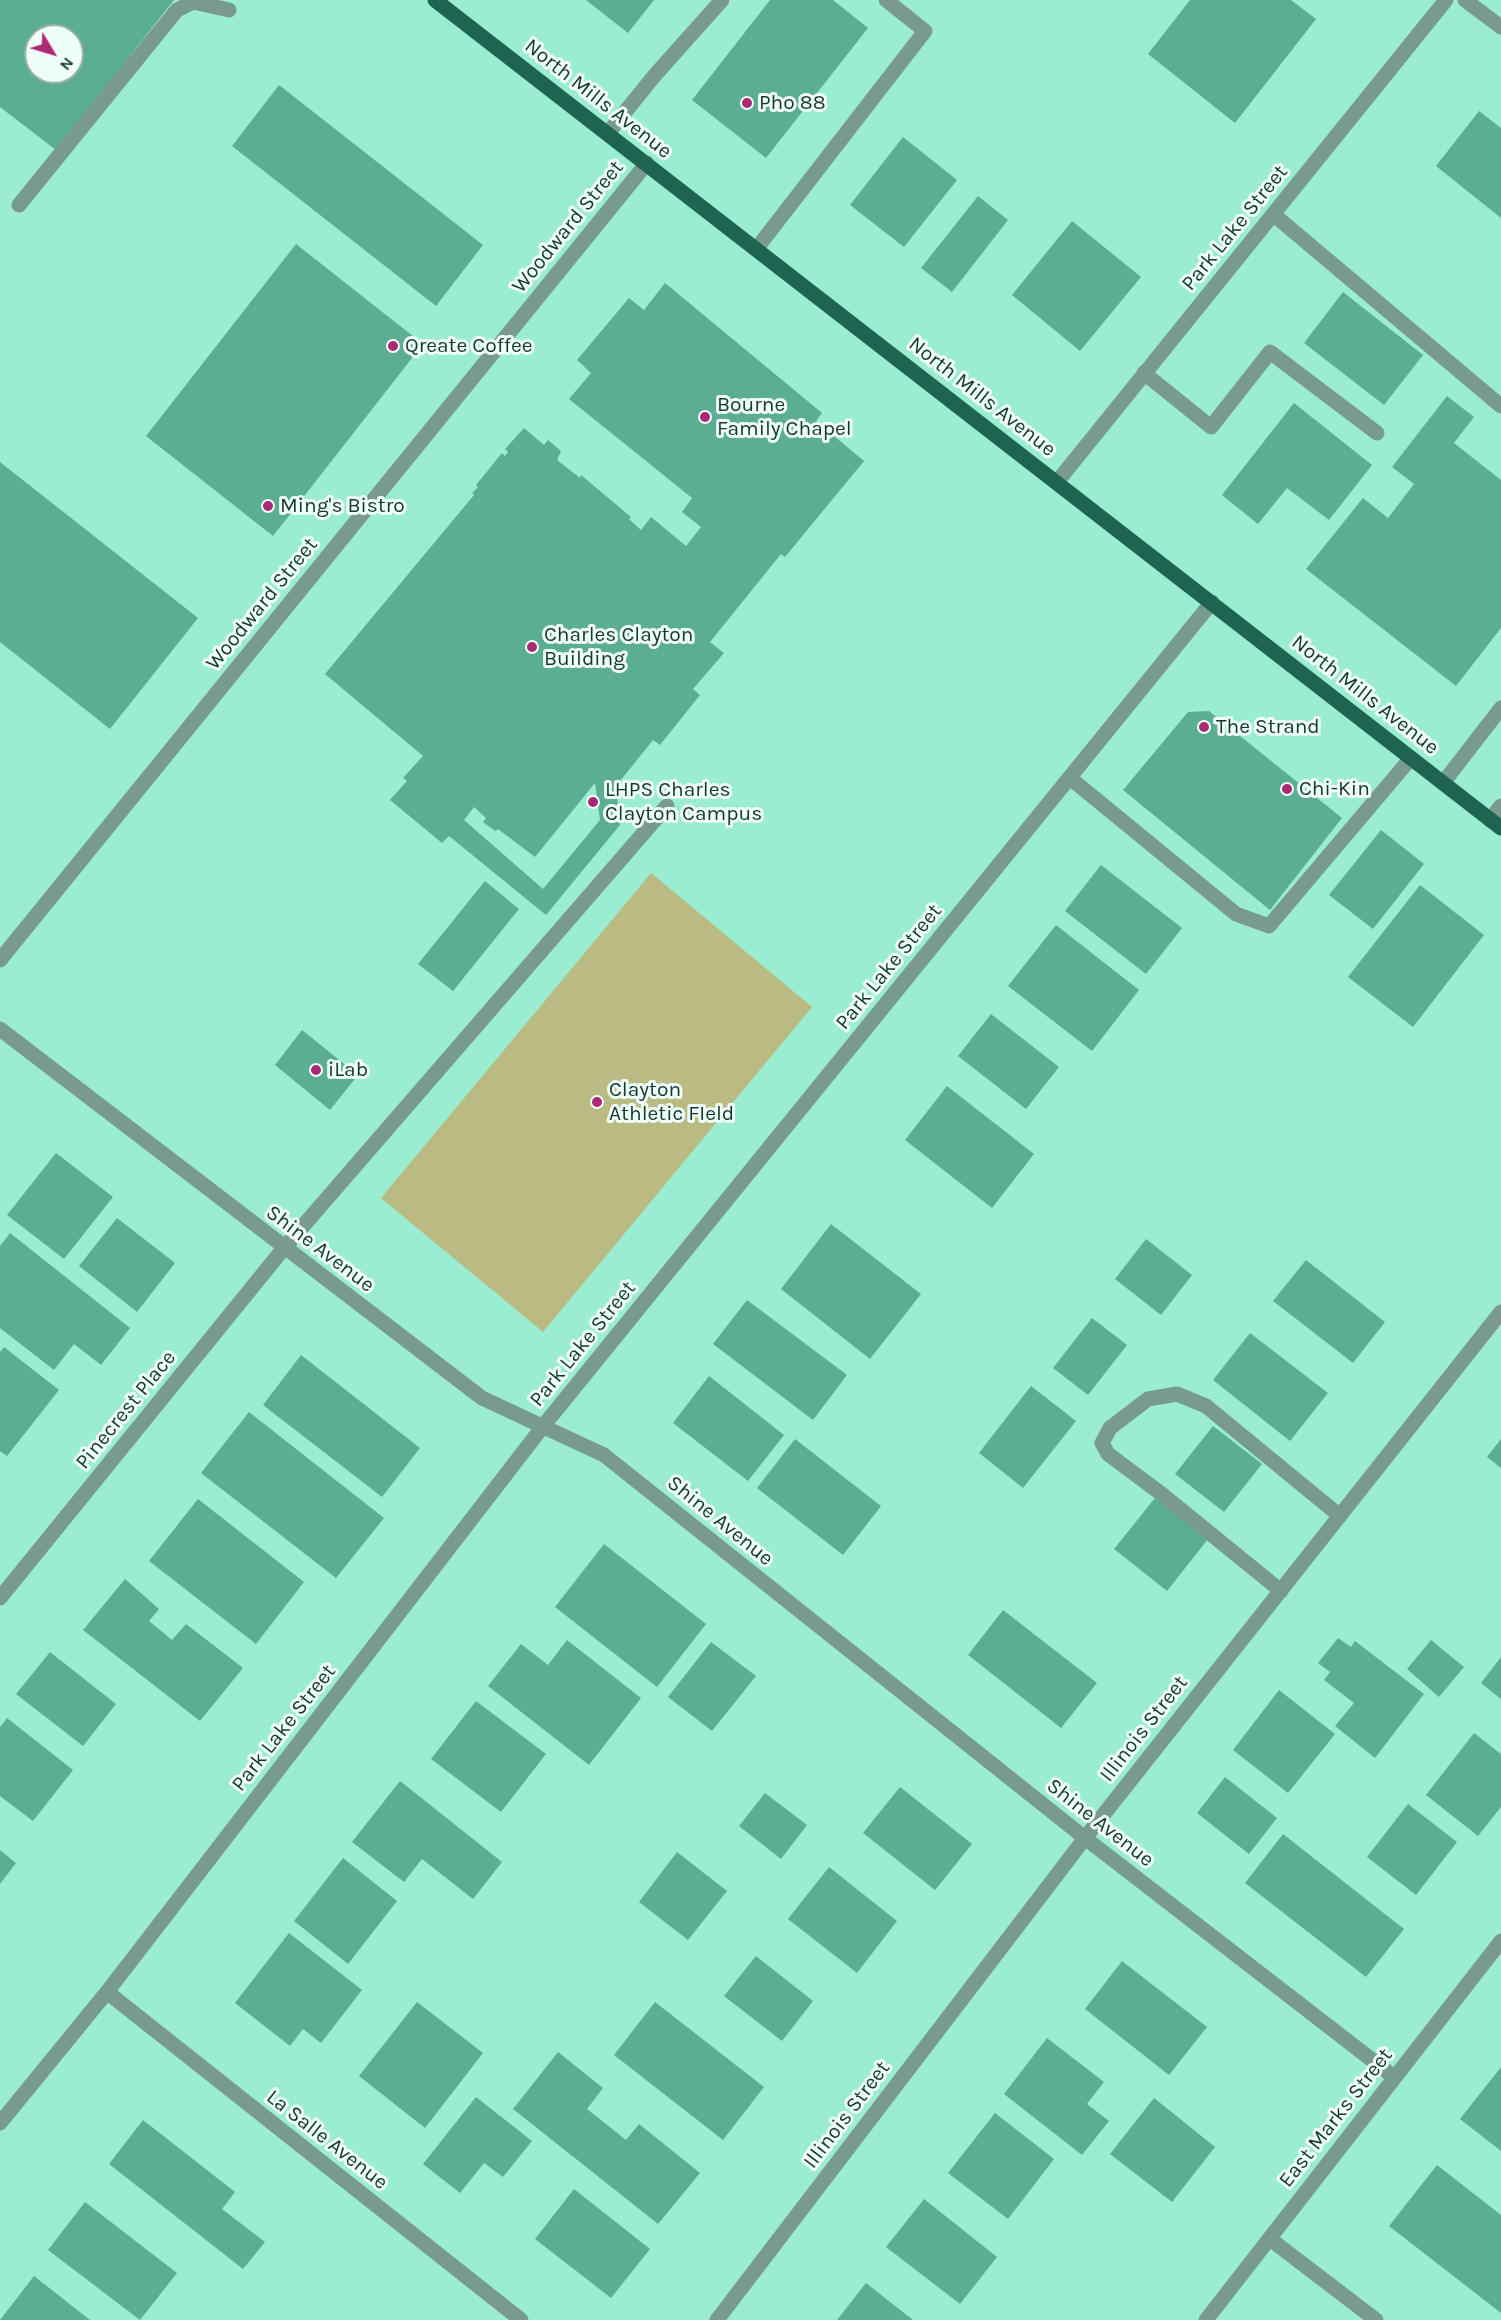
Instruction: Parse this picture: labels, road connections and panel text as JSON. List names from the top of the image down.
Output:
{
  "streets": {
    "main road": ["North Mills Avenue"],
    "street": [
      "Woodward Street",
      "Park Lake Street",
      "Shine Avenue",
      "Pinecrest Place",
      "Illinois Street",
      "East Marks Street",
      "La Salle Avenue"
    ]
  },
  "crossings": [
    ["North Mills Avenue", "Woodward Street"],
    ["North Mills Avenue", "Park Lake Street"],
    ["Park Lake Street", "Shine Avenue"],
    ["Park Lake Street", "La Salle Avenue"],
    ["Shine Avenue", "Pinecrest Place"],
    ["Shine Avenue", "Illinois Street"],
    ["Shine Avenue", "East Marks Street"]
  ],
  "places": [
    "Pho 88",
    "Qreate Coffee",
    "Bourne Family Chapel",
    "Ming's Bistro",
    "Charles Clayton Building",
    "The Strand",
    "Chi-Kin",
    "LHPS Charles Clayton Campus",
    "iLab",
    "Clayton Athletic FIeld"
  ],
  "north": "bottom right"
}
